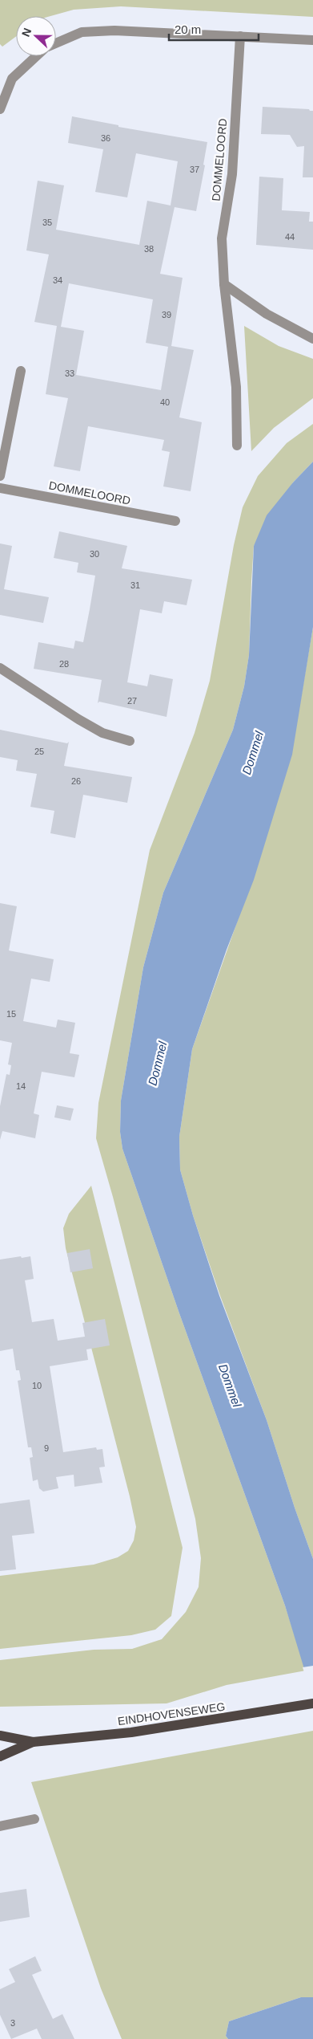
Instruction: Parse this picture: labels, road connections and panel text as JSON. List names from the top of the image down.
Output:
{
  "streets": {
    "main road": ["EINDHOVENSEWEG"],
    "street": ["DOMMELOORD"]
  },
  "water": ["Dommel"],
  "house_numbers": [
    "36",
    "37",
    "35",
    "44",
    "38",
    "34",
    "39",
    "33",
    "40",
    "30",
    "31",
    "28",
    "27",
    "25",
    "26",
    "15",
    "14",
    "10",
    "9",
    "3"
  ],
  "scale_bar": "20 m",
  "north": "left"
}
